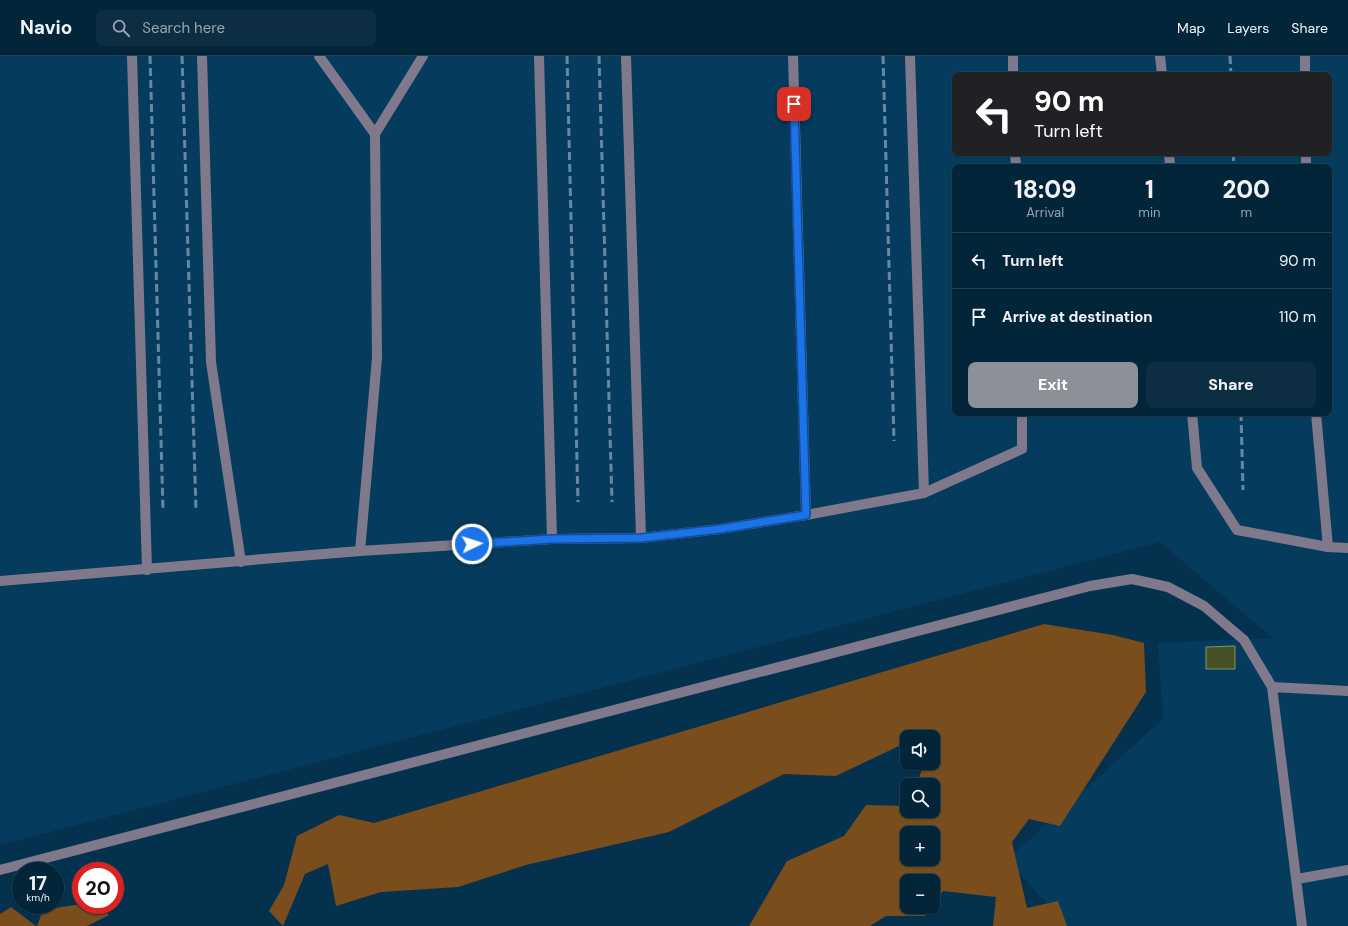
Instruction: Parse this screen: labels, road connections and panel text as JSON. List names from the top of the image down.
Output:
{
  "page": {
    "header": "Navio",
    "search": "Search here",
    "nav": ["Map", "Layers", "Share"],
    "turn": ["90 m", "Turn left"],
    "eta": [
      "18:09",
      "Arrival",
      "1",
      "min",
      "200",
      "m"
    ],
    "list": [
      {
        "name": "Turn left",
        "value": "90 m"
      },
      {
        "name": "Arrive at destination",
        "value": "110 m"
      }
    ],
    "buttons": ["Exit", "Share"],
    "map_buttons": ["+", "−"],
    "speed": "17 km/h",
    "limit": "20"
  }
}
